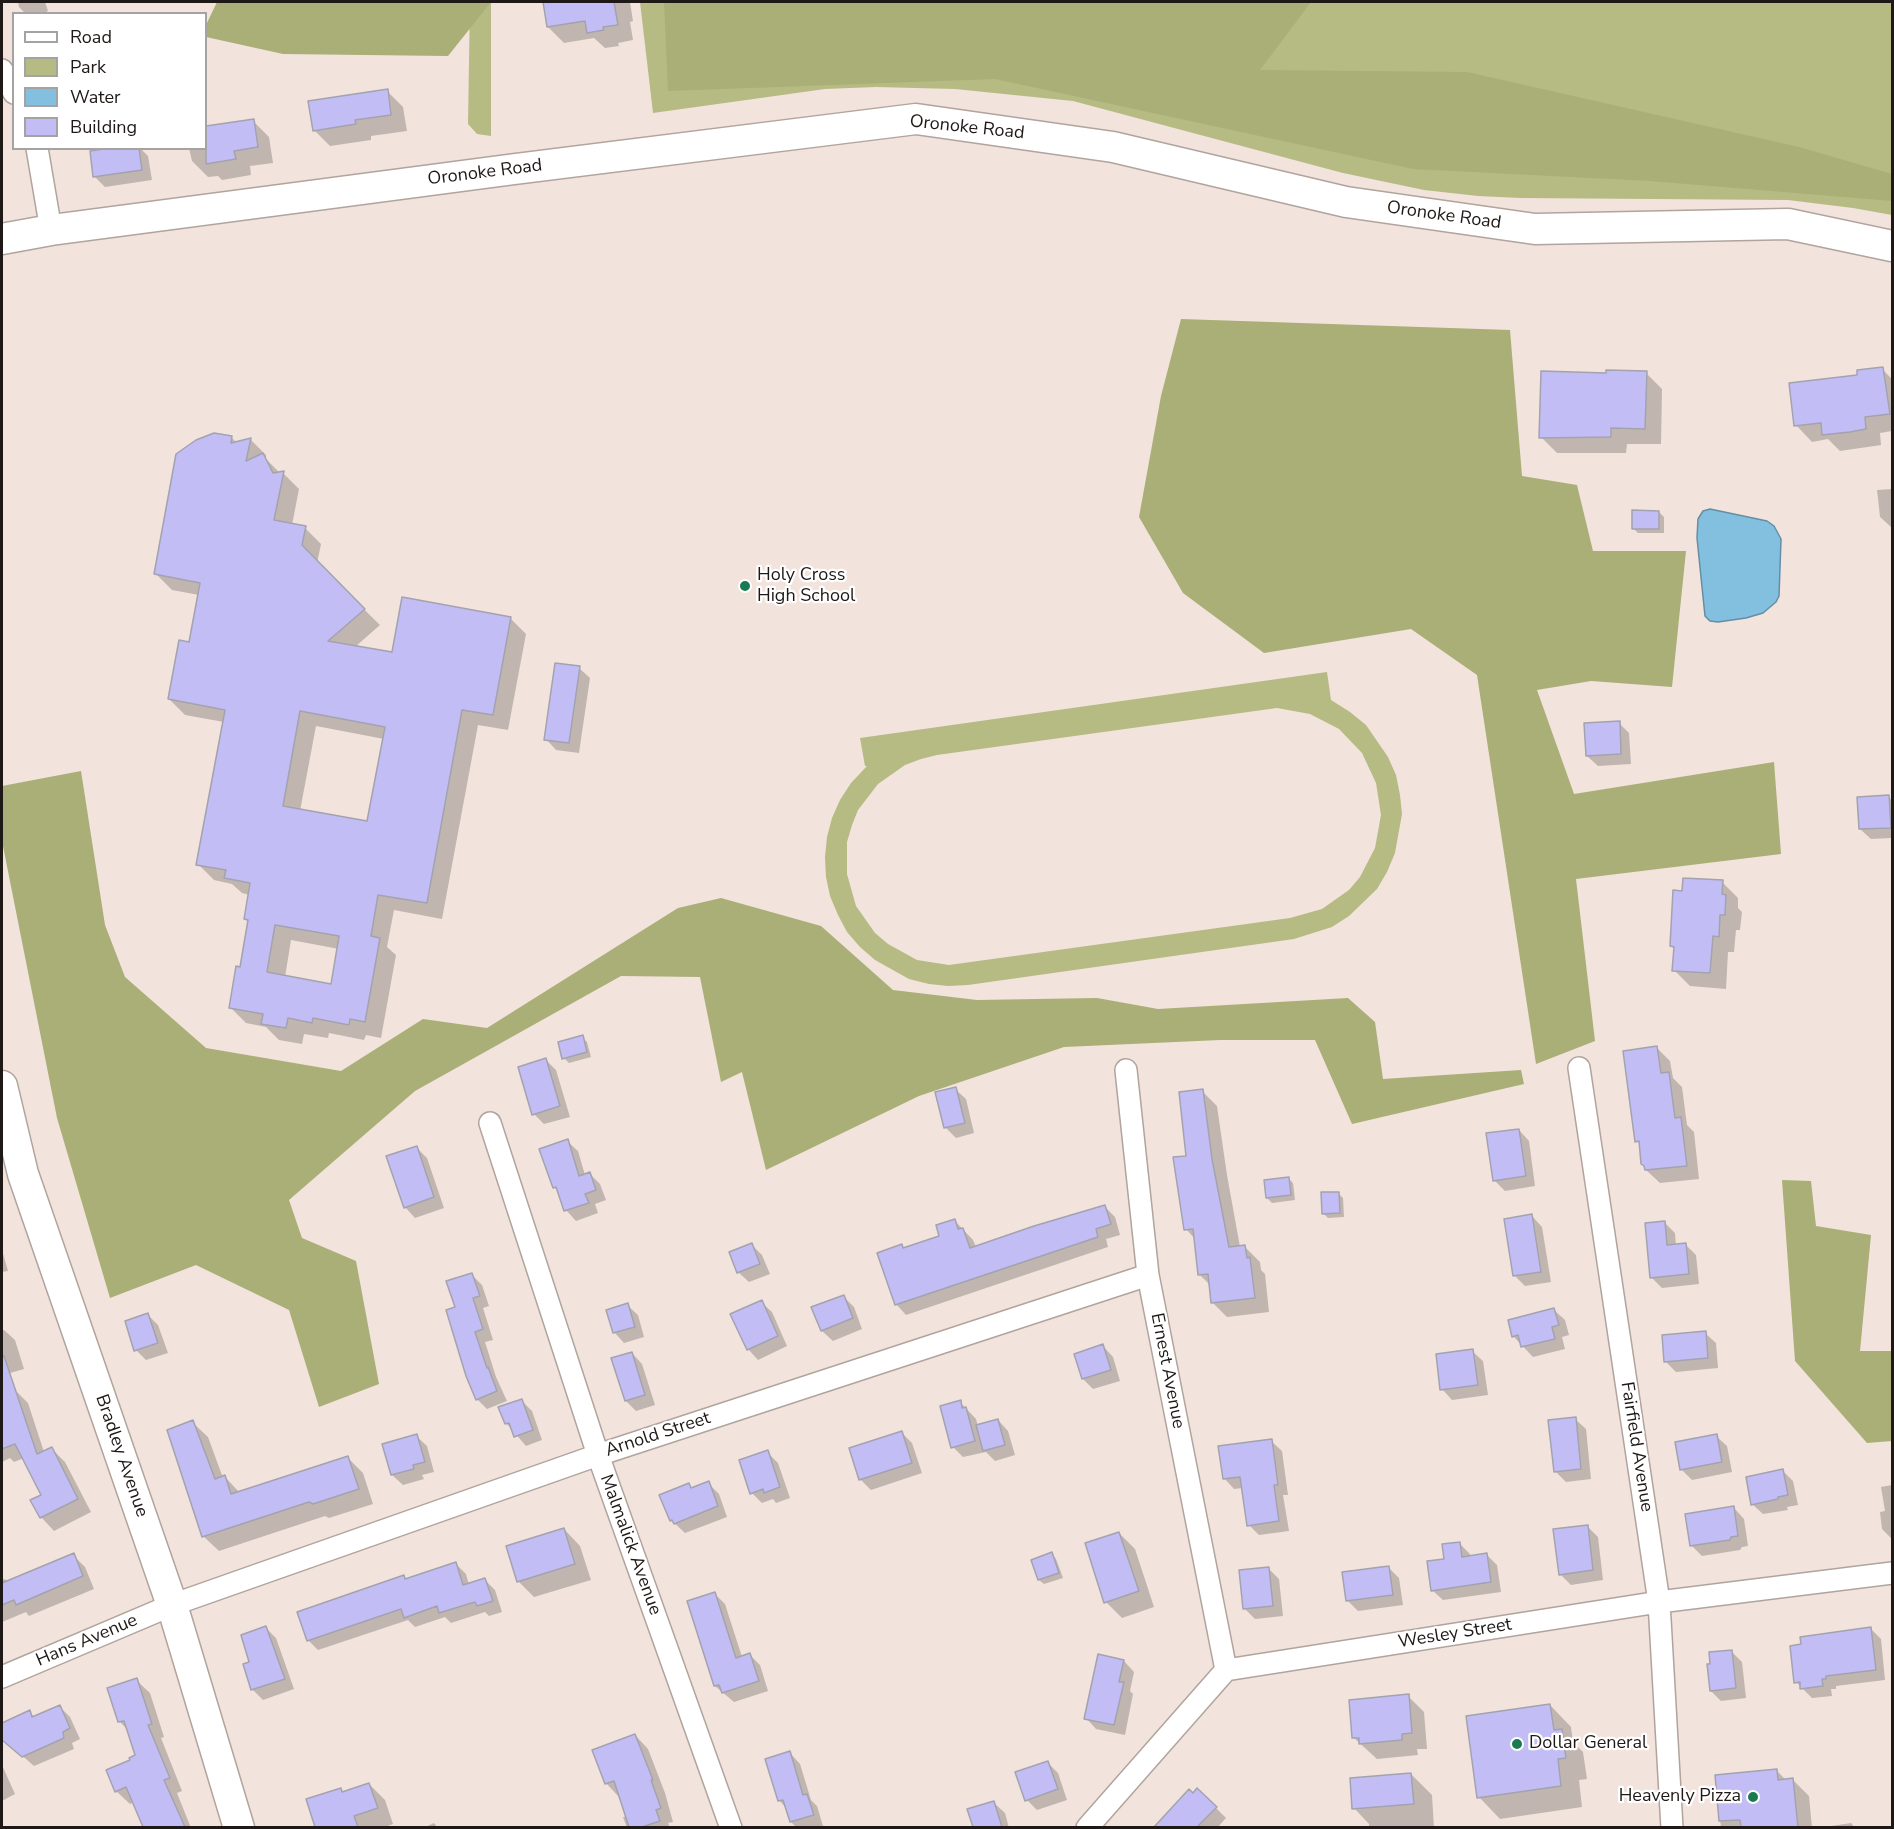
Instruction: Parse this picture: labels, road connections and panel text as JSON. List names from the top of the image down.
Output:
{
  "streets": {
    "street": [
      "Oronoke Road",
      "Ernest Avenue",
      "Arnold Street",
      "Fairfield Avenue",
      "Bradley Avenue",
      "Malmalick Avenue",
      "Wesley Street",
      "Hans Avenue"
    ]
  },
  "crossings": [
    ["Ernest Avenue", "Arnold Street"],
    ["Ernest Avenue", "Wesley Street"],
    ["Arnold Street", "Bradley Avenue"],
    ["Arnold Street", "Malmalick Avenue"],
    ["Arnold Street", "Hans Avenue"],
    ["Fairfield Avenue", "Wesley Street"],
    ["Bradley Avenue", "Hans Avenue"]
  ],
  "places": ["Holy Cross High School", "Dollar General", "Heavenly Pizza"],
  "legend": [
    "Road",
    "Park",
    "Water",
    "Building"
  ]
}
